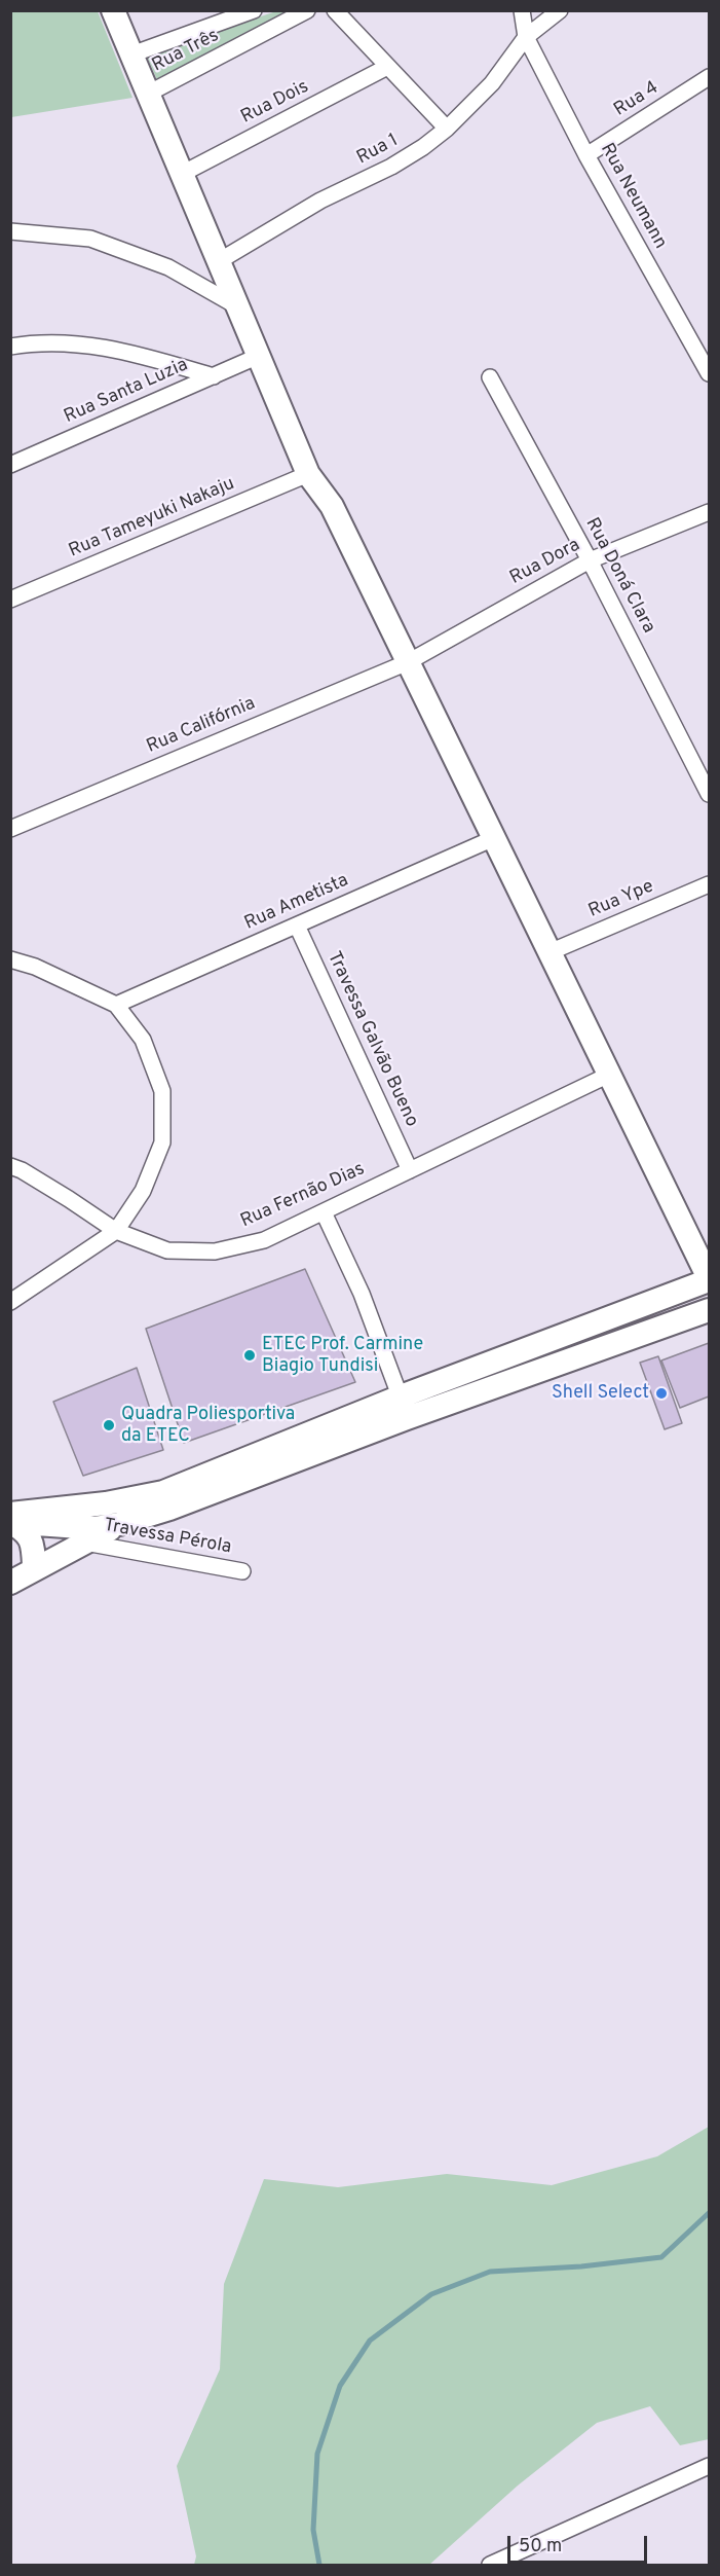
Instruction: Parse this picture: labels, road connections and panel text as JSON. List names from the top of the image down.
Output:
{
  "streets": {
    "street": [
      "Rua Três",
      "Rua 4",
      "Rua Dois",
      "Rua 1",
      "Rua Neumann",
      "Rua Santa Luzia",
      "Rua Tameyuki Nakaju",
      "Rua Dora",
      "Rua Doná Clara",
      "Rua Califórnia",
      "Rua Ype",
      "Rua Ametista",
      "Travessa Galvão Bueno",
      "Rua Fernão Dias",
      "Travessa Pérola"
    ]
  },
  "crossings": [
    ["Rua 4", "Rua Neumann"],
    ["Rua 1", "Rua Neumann"],
    ["Rua Dora", "Rua Doná Clara"],
    ["Rua Dora", "Rua Califórnia"],
    ["Rua Ametista", "Travessa Galvão Bueno"],
    ["Travessa Galvão Bueno", "Rua Fernão Dias"]
  ],
  "places": ["ETEC Prof. Carmine Biagio Tundisi", "Shell Select", "Quadra Poliesportiva da ETEC"],
  "scale_bar": "50 m"
}
